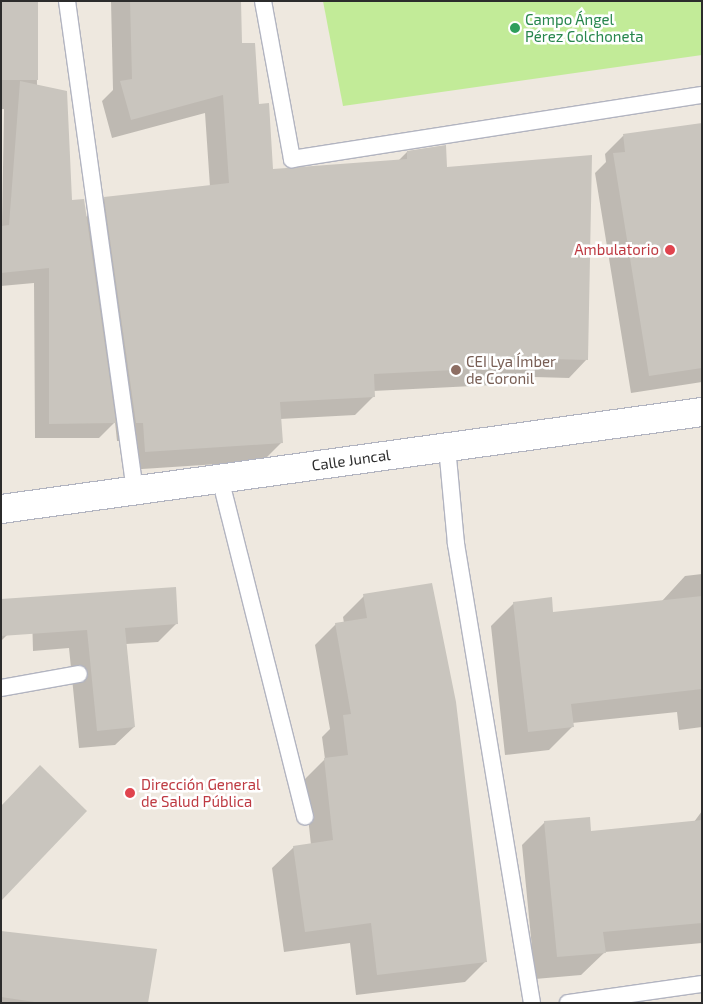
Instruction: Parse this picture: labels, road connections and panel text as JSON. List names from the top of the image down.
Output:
{
  "streets": {
    "street": ["Calle Juncal"]
  },
  "places": [
    "Campo Ángel Pérez Colchoneta",
    "Ambulatorio",
    "CEI Lya Ímber de Coronil",
    "Dirección General de Salud Pública"
  ]
}
